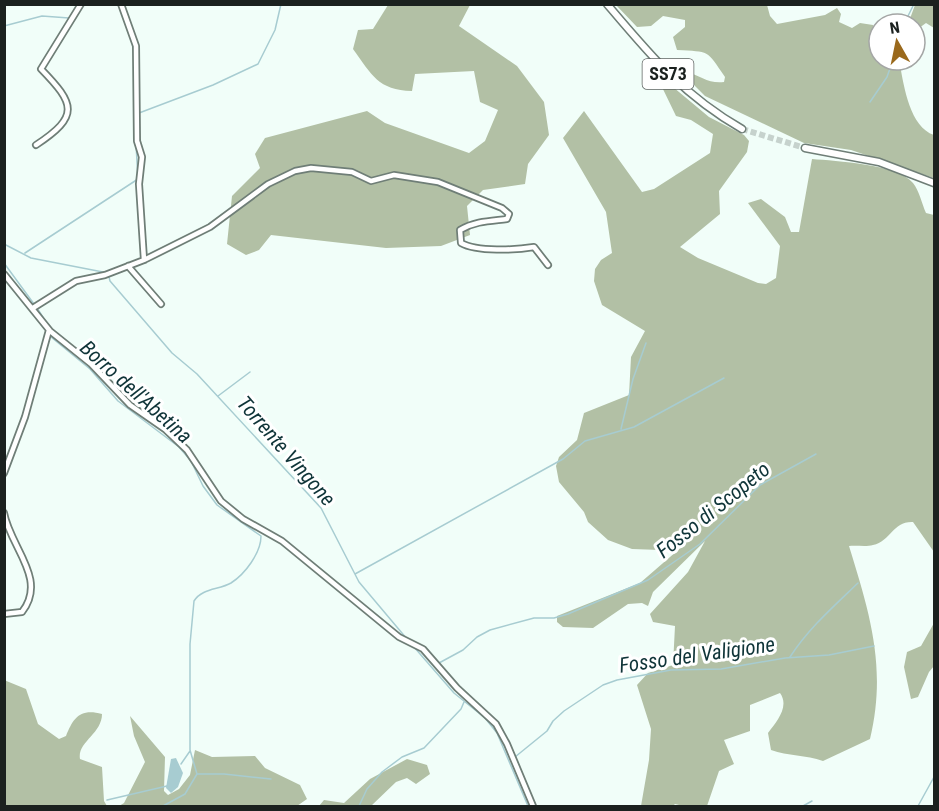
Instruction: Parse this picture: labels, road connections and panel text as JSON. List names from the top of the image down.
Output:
{
  "streets": {
    "main road": ["SS73"]
  },
  "water": [
    "Borro dell'Abetina",
    "Torrente Vingone",
    "Fosso di Scopeto",
    "Fosso del Valigione"
  ],
  "north": "top"
}
